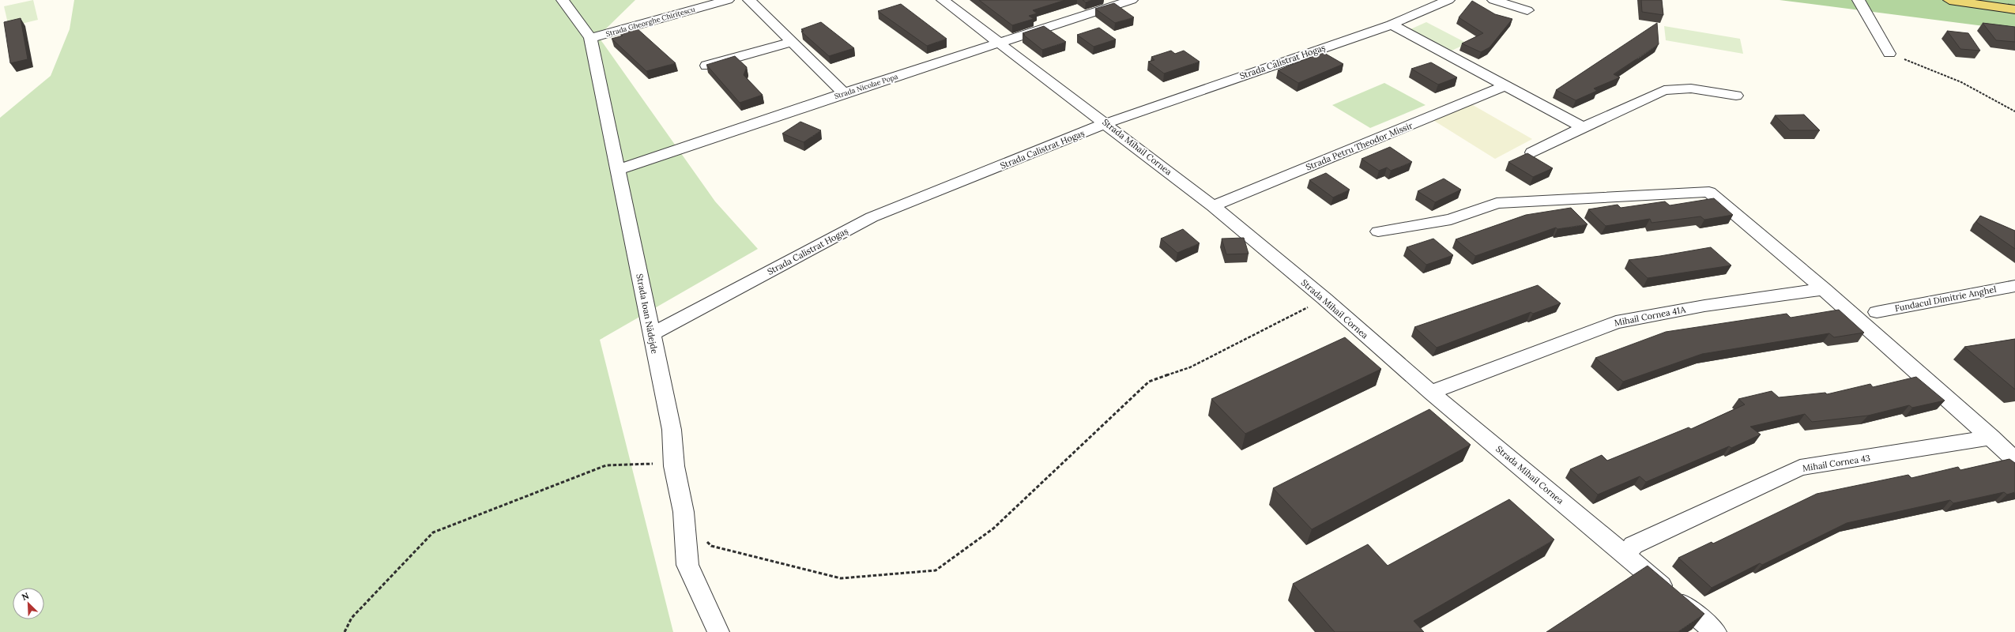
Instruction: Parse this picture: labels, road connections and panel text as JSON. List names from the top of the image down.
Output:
{
  "streets": {
    "street": [
      "Strada Gheorghe Chirițescu",
      "Strada Calistrat Hogaș",
      "Strada Nicolae Popa",
      "Strada Petru Theodor Missir",
      "Strada Mihail Cornea",
      "Fundacul Dimitrie Anghel",
      "Strada Ioan Nădejde",
      "Mihail Cornea 41A",
      "Mihail Cornea 43"
    ]
  },
  "crossings": [
    ["Strada Gheorghe Chirițescu", "Strada Ioan Nădejde"],
    ["Strada Calistrat Hogaș", "Strada Mihail Cornea"],
    ["Strada Calistrat Hogaș", "Strada Ioan Nădejde"],
    ["Strada Nicolae Popa", "Strada Mihail Cornea"],
    ["Strada Nicolae Popa", "Strada Ioan Nădejde"],
    ["Strada Petru Theodor Missir", "Strada Mihail Cornea"],
    ["Strada Mihail Cornea", "Mihail Cornea 41A"],
    ["Strada Mihail Cornea", "Mihail Cornea 43"]
  ],
  "north": "top left"
}
